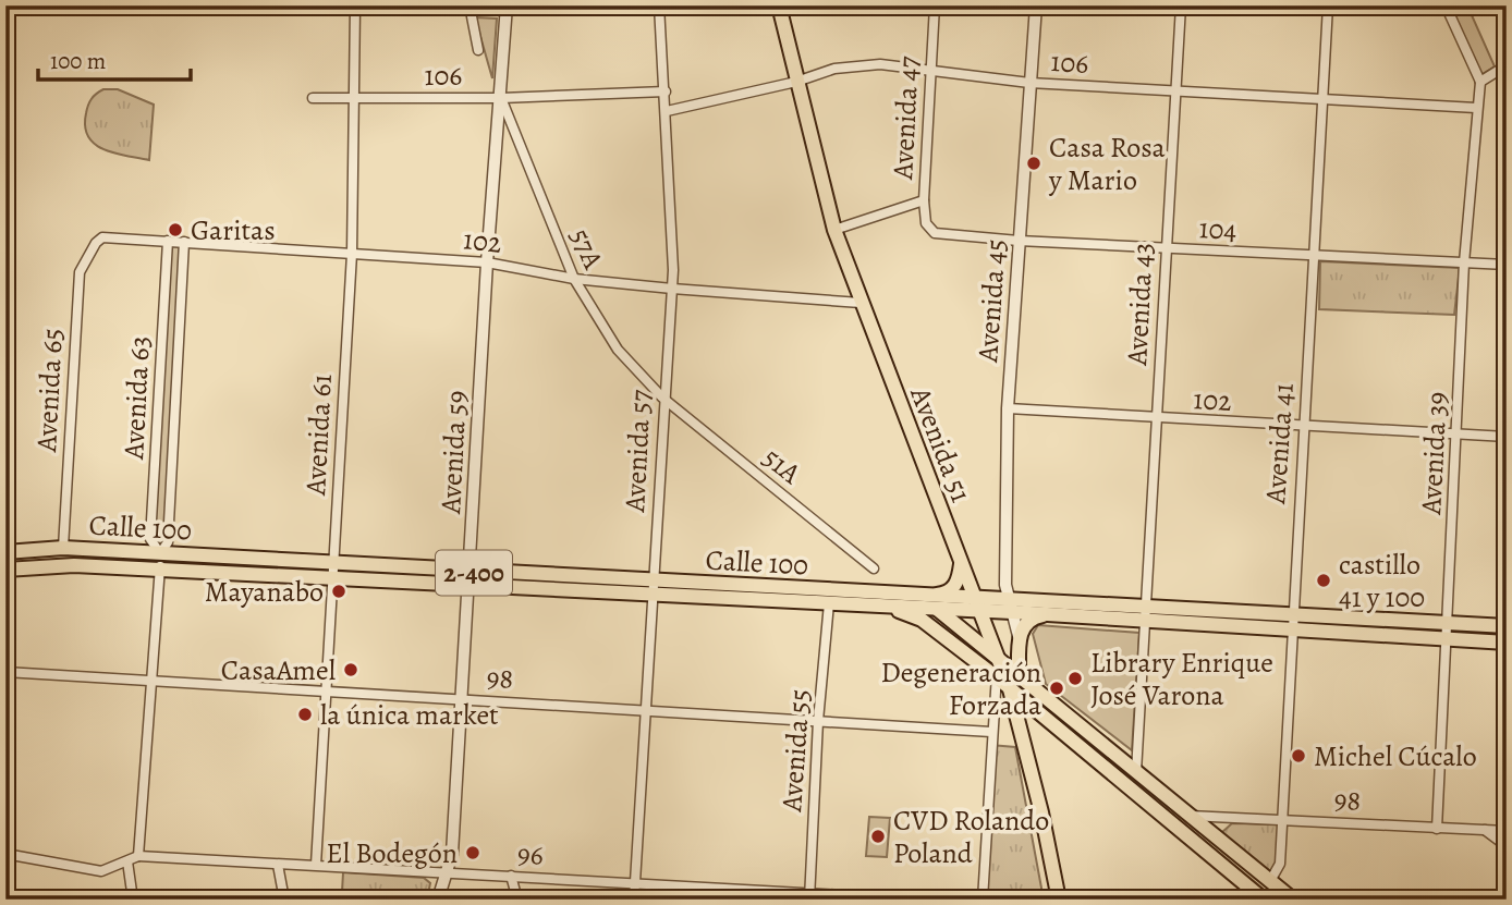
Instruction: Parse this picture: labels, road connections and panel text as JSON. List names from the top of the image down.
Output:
{
  "streets": {
    "main road": ["Avenida 51", "Calle 100", "2-400"],
    "street": [
      "106",
      "Avenida 47",
      "104",
      "102",
      "57A",
      "Avenida 45",
      "Avenida 43",
      "Avenida 65",
      "Avenida 63",
      "Avenida 61",
      "Avenida 41",
      "Avenida 57",
      "Avenida 59",
      "Avenida 39",
      "51A",
      "98",
      "Avenida 55",
      "96"
    ]
  },
  "crossings": [
    ["106", "Avenida 47"],
    ["106", "57A"],
    ["106", "Avenida 45"],
    ["106", "Avenida 43"],
    ["106", "Avenida 61"],
    ["106", "Avenida 41"],
    ["106", "Avenida 51"],
    ["106", "Avenida 57"],
    ["106", "Avenida 59"],
    ["106", "Avenida 39"],
    ["Avenida 47", "104"],
    ["104", "Avenida 45"],
    ["104", "Avenida 43"],
    ["104", "Avenida 41"],
    ["104", "Avenida 39"],
    ["102", "57A"],
    ["102", "Avenida 45"],
    ["102", "Avenida 43"],
    ["102", "Avenida 65"],
    ["102", "Avenida 63"],
    ["102", "Avenida 61"],
    ["102", "Avenida 41"],
    ["102", "Avenida 51"],
    ["102", "Avenida 57"],
    ["102", "Avenida 59"],
    ["102", "Avenida 39"],
    ["57A", "Avenida 57"],
    ["57A", "Avenida 59"],
    ["57A", "51A"],
    ["Avenida 45", "Calle 100"],
    ["Avenida 43", "Calle 100"],
    ["Avenida 65", "Calle 100"],
    ["Avenida 63", "Calle 100"],
    ["Avenida 63", "98"],
    ["Avenida 63", "96"],
    ["Avenida 61", "Calle 100"],
    ["Avenida 61", "98"],
    ["Avenida 61", "96"],
    ["Avenida 41", "Calle 100"],
    ["Avenida 41", "98"],
    ["Avenida 51", "Calle 100"],
    ["Avenida 57", "51A"],
    ["Avenida 57", "Calle 100"],
    ["Avenida 57", "98"],
    ["Avenida 57", "96"],
    ["Avenida 59", "Calle 100"],
    ["Avenida 59", "98"],
    ["Avenida 59", "96"],
    ["Avenida 39", "Calle 100"],
    ["Avenida 39", "98"],
    ["Calle 100", "Avenida 55"],
    ["98", "Avenida 55"],
    ["Avenida 55", "96"]
  ],
  "places": [
    "Casa Rosa y Mario",
    "Garitas",
    "castillo 41 y 100",
    "Mayanabo",
    "CasaAmel",
    "Library Enrique José Varona",
    "Degeneración Forzada",
    "la única market",
    "Michel Cúcalo",
    "CVD Rolando Poland",
    "El Bodegón"
  ],
  "scale_bar": "100 m"
}
